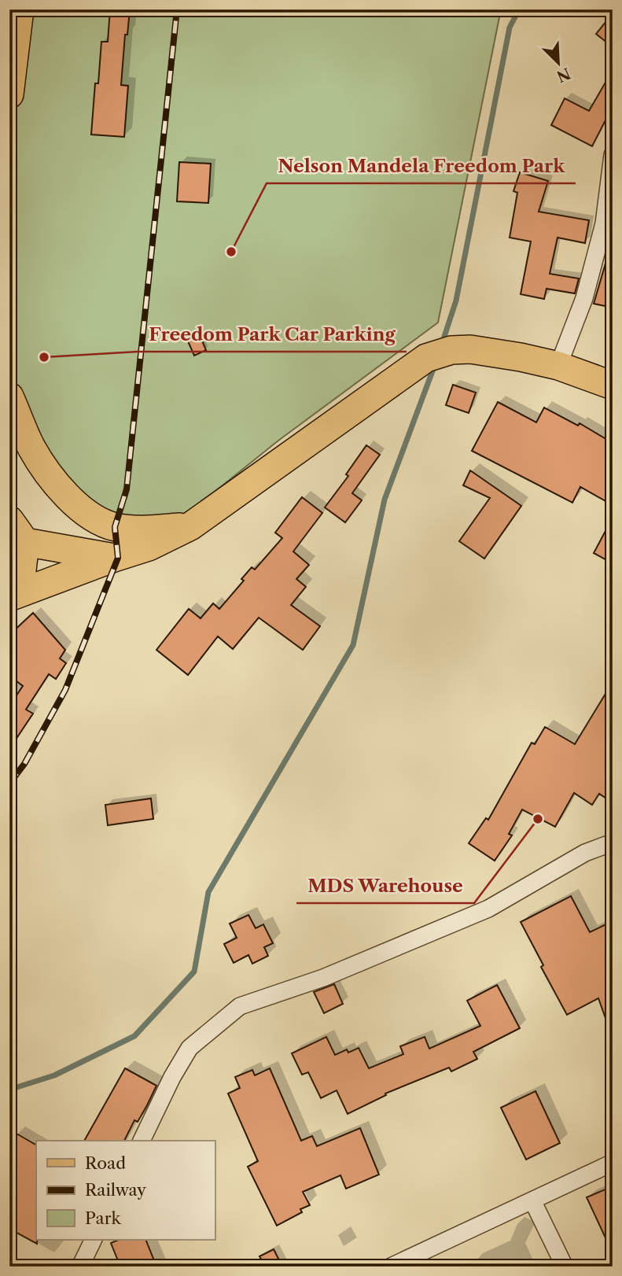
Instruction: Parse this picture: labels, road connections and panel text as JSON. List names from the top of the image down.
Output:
{
  "places": ["Nelson Mandela Freedom Park", "Freedom Park Car Parking", "MDS Warehouse"],
  "legend": ["Road", "Railway", "Park"],
  "north": "bottom right"
}
